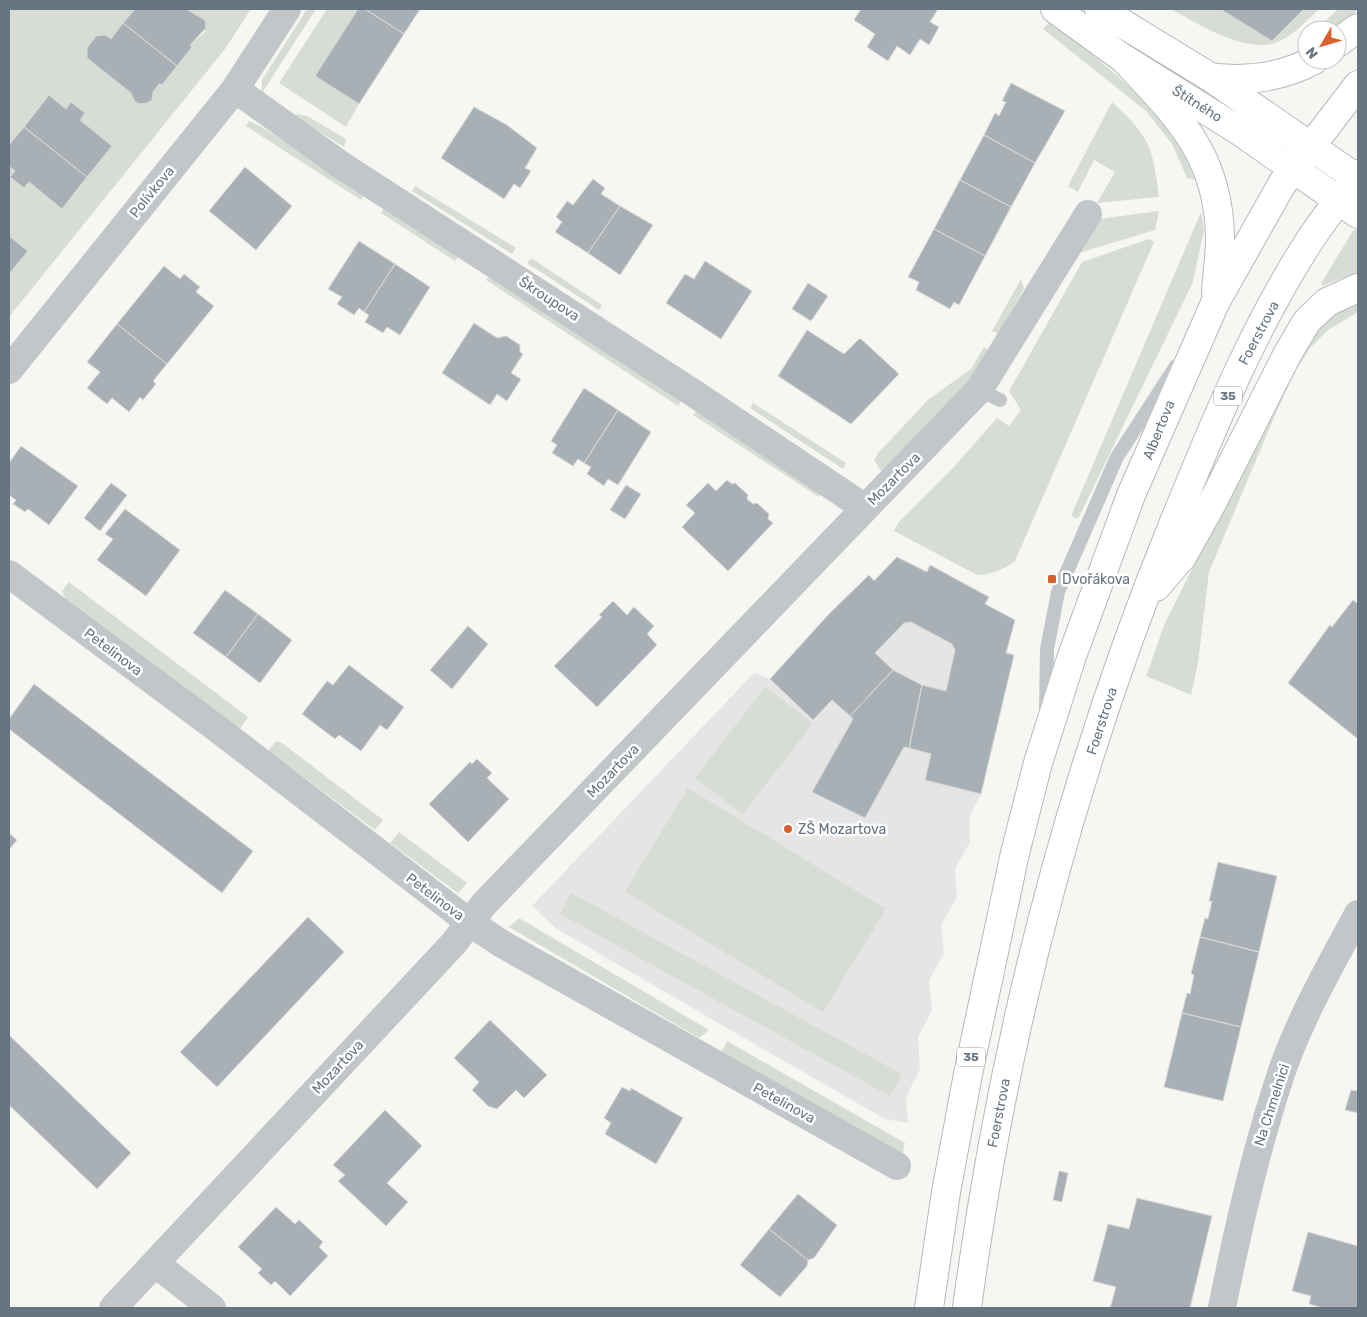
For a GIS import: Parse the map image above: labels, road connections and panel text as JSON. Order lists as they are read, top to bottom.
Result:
{
  "streets": {
    "main road": [
      "Štítného",
      "Foerstrova",
      "35",
      "Albertova"
    ],
    "street": [
      "Polívkova",
      "Škroupova",
      "Mozartova",
      "Petelinova",
      "Na Chmelnici"
    ]
  },
  "crossings": [
    ["Štítného", "Foerstrova"],
    ["Štítného", "Albertova"],
    ["Polívkova", "Škroupova"],
    ["Škroupova", "Mozartova"],
    ["Mozartova", "Petelinova"]
  ],
  "places": {
    "transit": ["Dvořákova"],
    "other": ["ZŠ Mozartova"]
  },
  "north": "bottom left"
}
